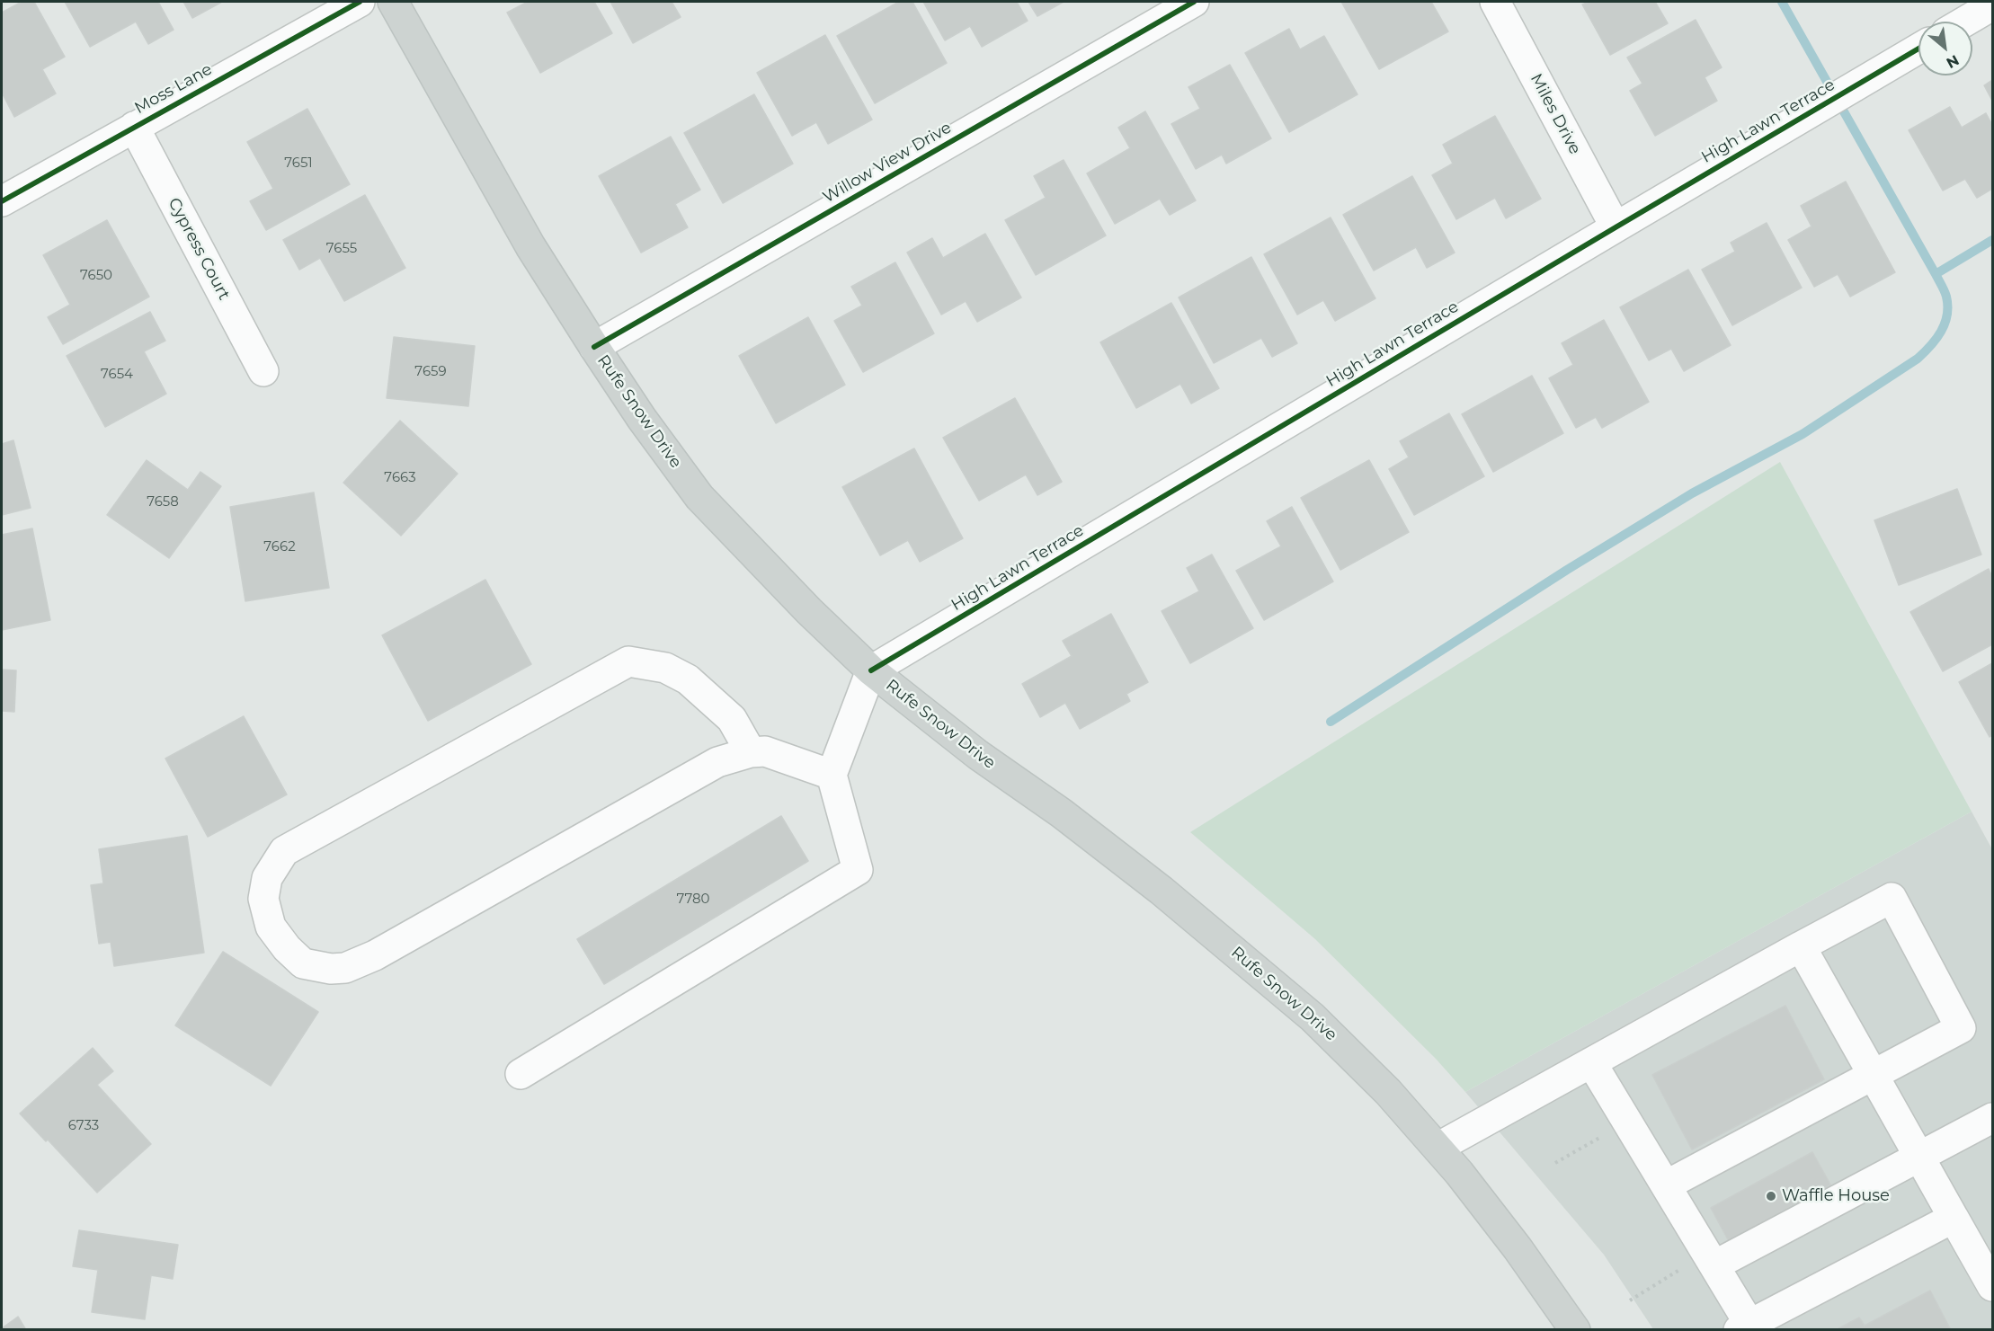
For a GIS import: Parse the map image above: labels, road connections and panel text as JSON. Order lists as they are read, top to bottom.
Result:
{
  "streets": {
    "main road": ["Rufe Snow Drive"],
    "street": [
      "Moss Lane",
      "Miles Drive",
      "High Lawn Terrace",
      "Willow View Drive",
      "Cypress Court"
    ]
  },
  "crossings": [
    ["Moss Lane", "Cypress Court"],
    ["Miles Drive", "High Lawn Terrace"],
    ["High Lawn Terrace", "Rufe Snow Drive"],
    ["Willow View Drive", "Rufe Snow Drive"]
  ],
  "places": ["Waffle House"],
  "house_numbers": [
    "7651",
    "7655",
    "7650",
    "7659",
    "7654",
    "7663",
    "7658",
    "7662",
    "7780",
    "6733"
  ],
  "north": "bottom right"
}
